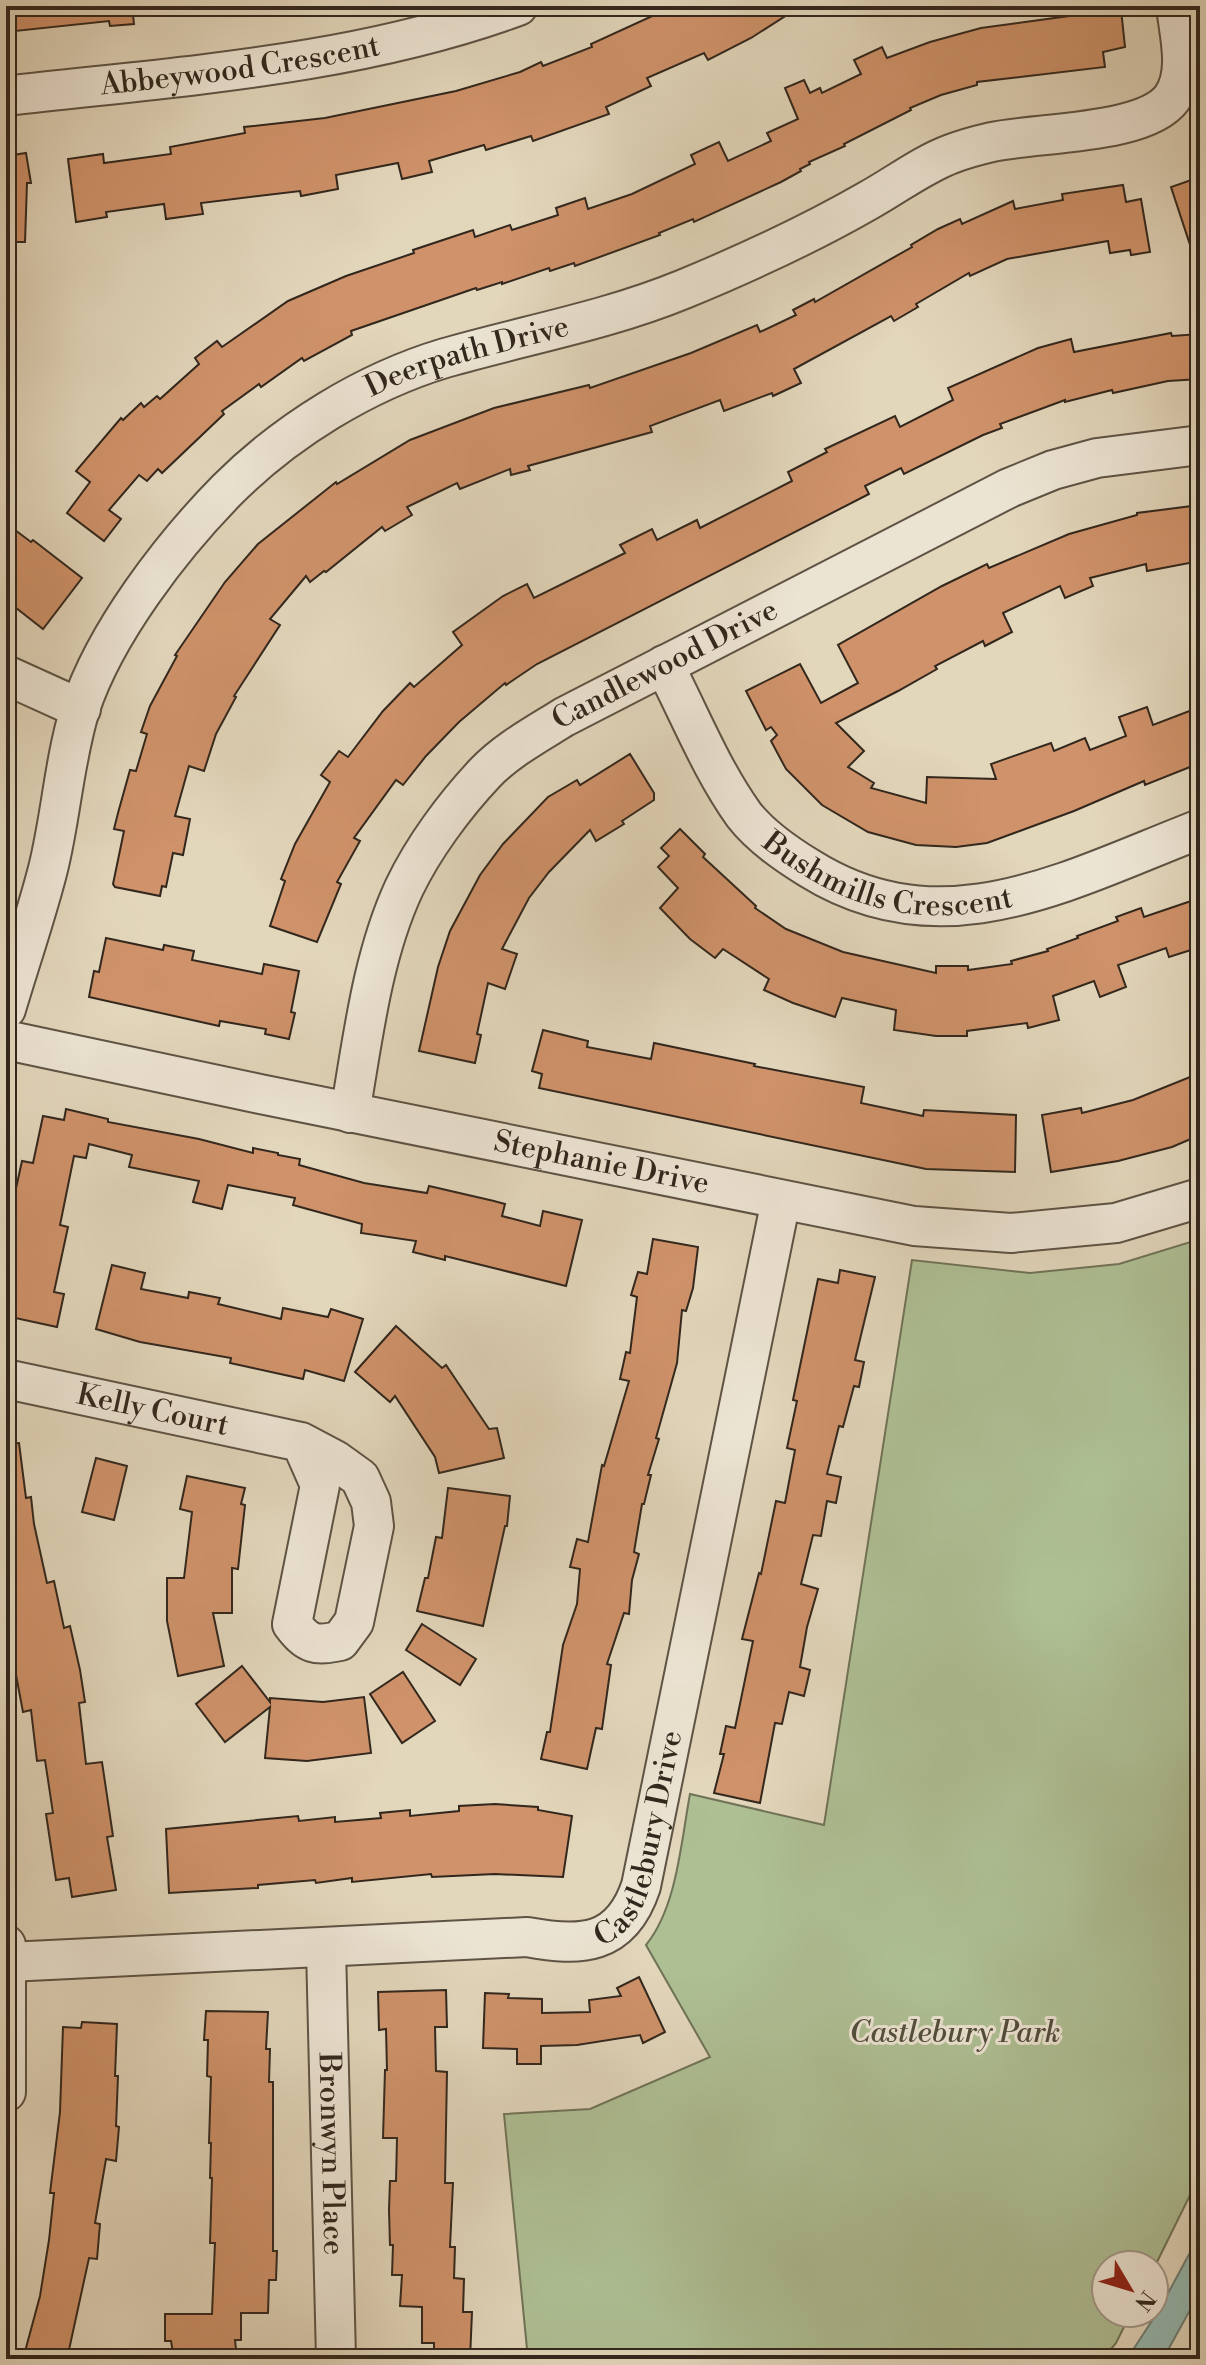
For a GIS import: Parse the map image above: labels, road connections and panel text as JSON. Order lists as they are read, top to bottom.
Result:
{
  "streets": {
    "street": [
      "Abbeywood Crescent",
      "Deerpath Drive",
      "Candlewood Drive",
      "Bushmills Crescent",
      "Stephanie Drive",
      "Kelly Court",
      "Castlebury Drive",
      "Bronwyn Place"
    ]
  },
  "crossings": [
    ["Candlewood Drive", "Bushmills Crescent"],
    ["Candlewood Drive", "Stephanie Drive"],
    ["Stephanie Drive", "Castlebury Drive"],
    ["Castlebury Drive", "Bronwyn Place"]
  ],
  "parks": ["Castlebury Park"],
  "north": "bottom right"
}
